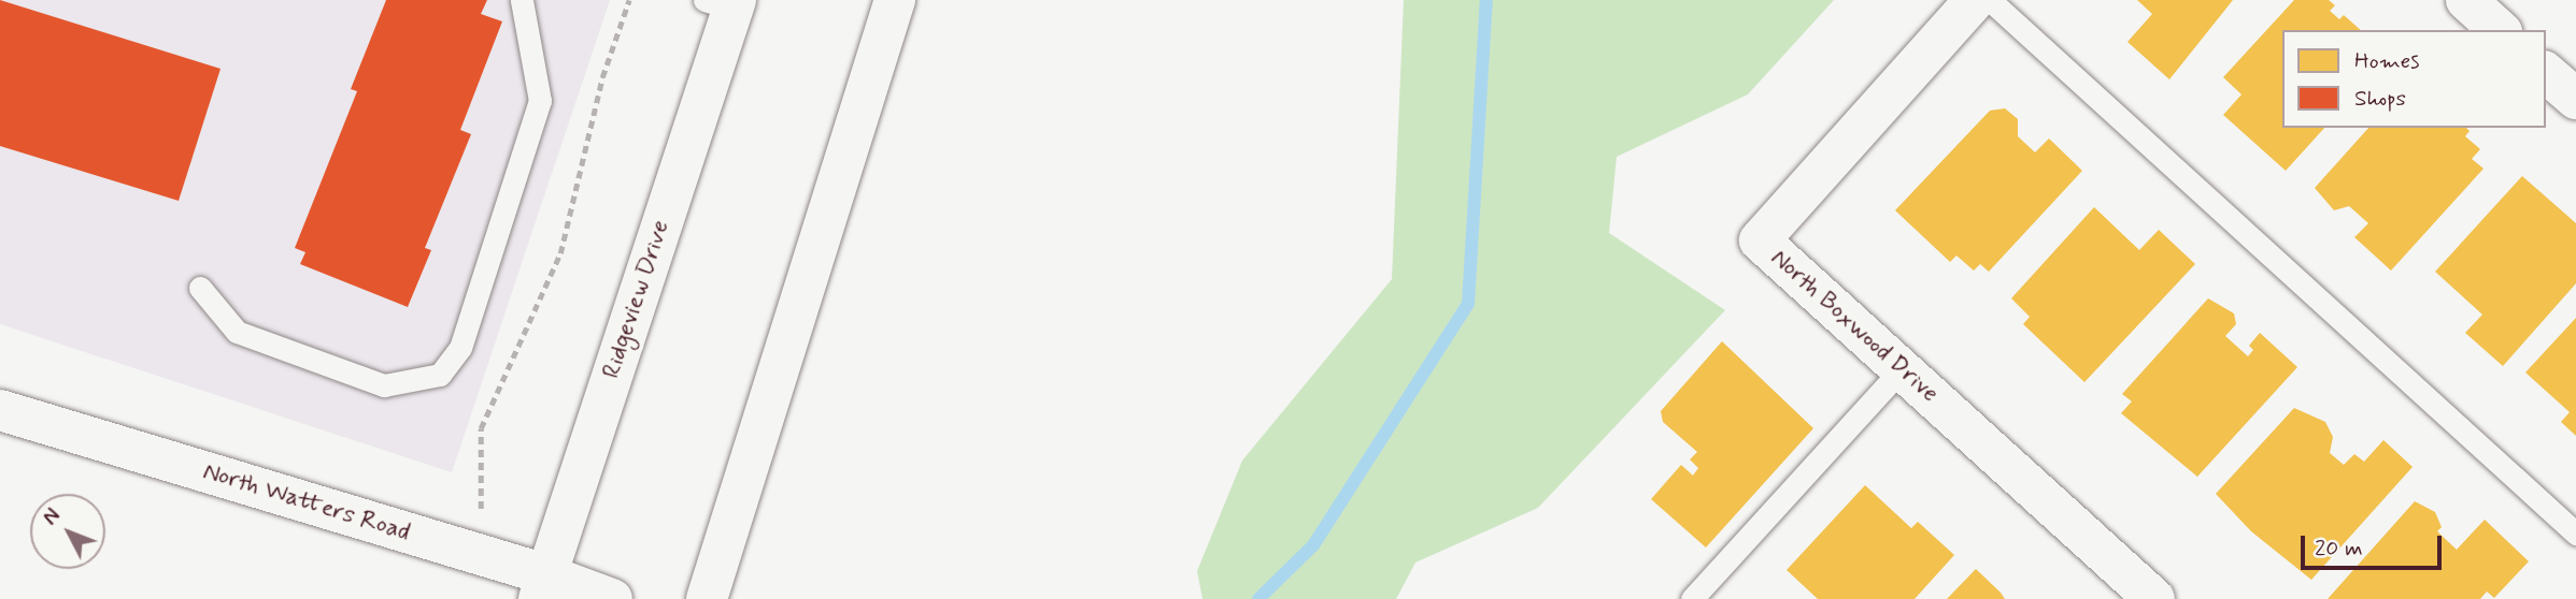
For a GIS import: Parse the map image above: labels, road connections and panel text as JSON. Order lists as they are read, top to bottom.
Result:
{
  "streets": {
    "main road": ["Ridgeview Drive", "North Boxwood Drive", "North Watters Road"]
  },
  "crossings": [
    ["Ridgeview Drive", "North Watters Road"]
  ],
  "legend": ["Homes", "Shops"],
  "scale_bar": "20 m",
  "north": "top left"
}
